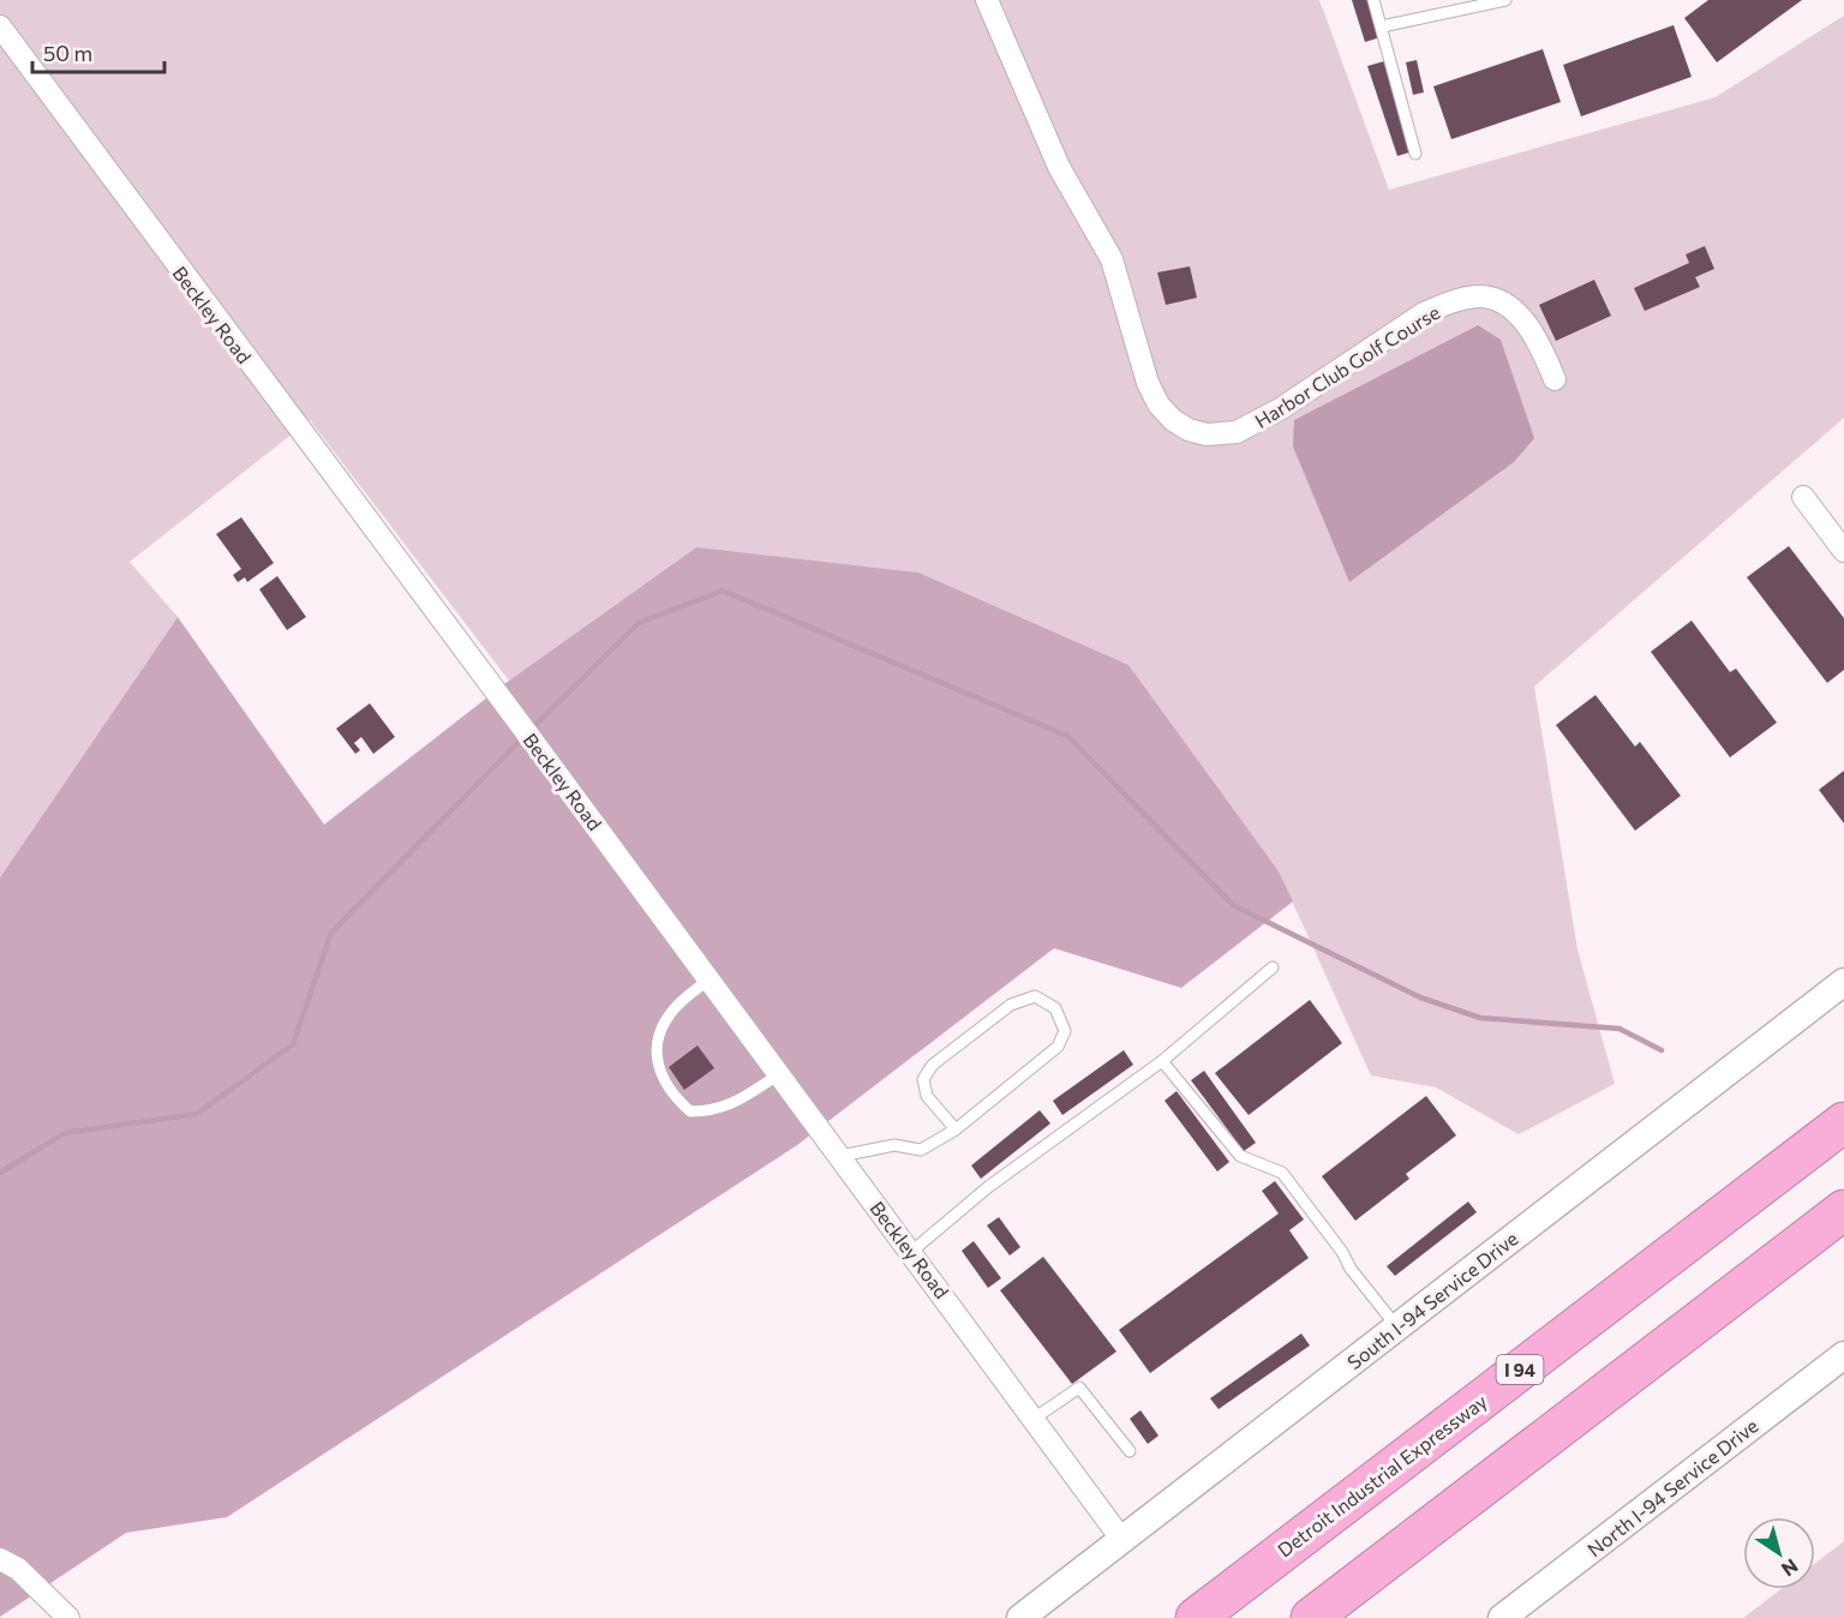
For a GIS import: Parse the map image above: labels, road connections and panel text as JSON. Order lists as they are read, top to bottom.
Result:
{
  "streets": {
    "highway": ["I 94", "Detroit Industrial Expressway"],
    "street": [
      "Beckley Road",
      "Harbor Club Golf Course",
      "South I-94 Service Drive",
      "North I-94 Service Drive"
    ]
  },
  "crossings": [
    ["Beckley Road", "South I-94 Service Drive"]
  ],
  "scale_bar": "50 m",
  "north": "bottom right"
}
